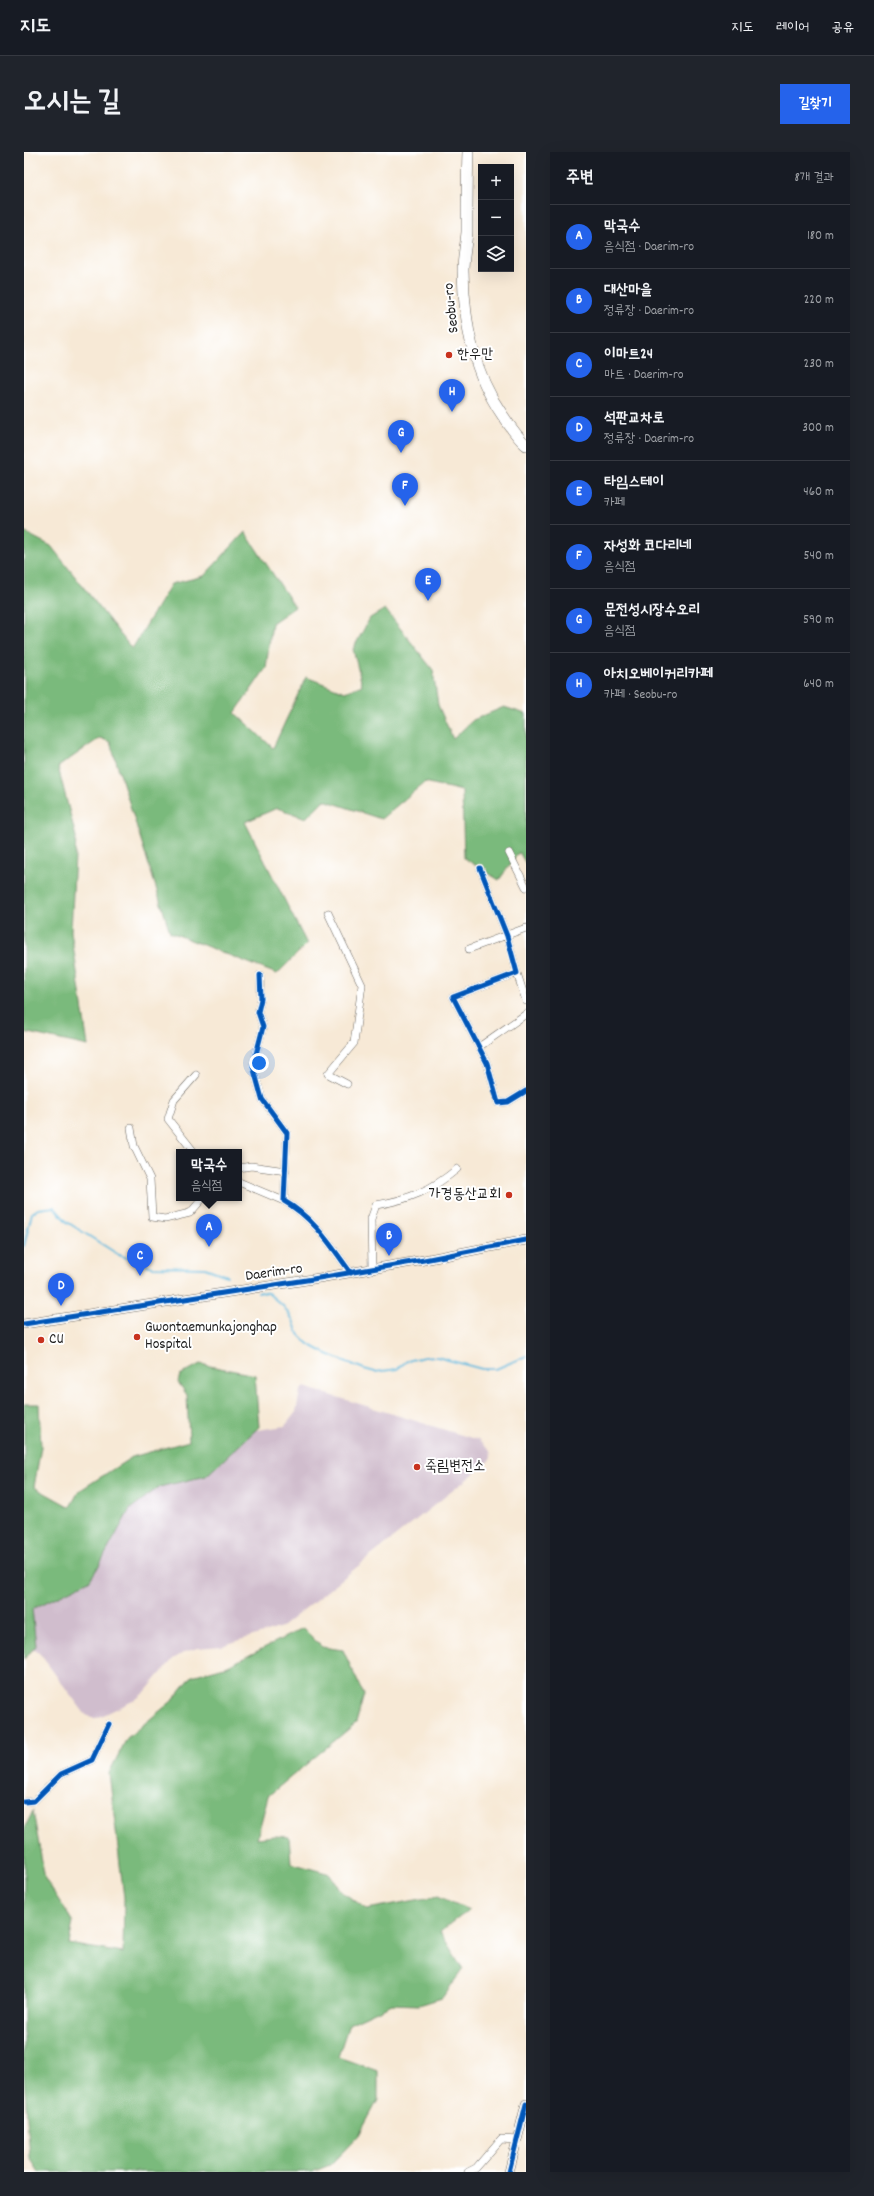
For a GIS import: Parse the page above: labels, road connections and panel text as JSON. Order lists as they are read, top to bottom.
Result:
{
  "streets": {
    "main road": ["Seobu-ro"],
    "street": ["Daerim-ro"]
  },
  "places": [
    "한우만",
    "가경동산교회",
    "Gwontaemunkajonghap Hospital",
    "CU",
    "죽림변전소"
  ],
  "page": {
    "header": "지도",
    "nav": ["지도", "레이어", "공유"],
    "title": "오시는 길",
    "buttons": "길찾기",
    "heading": ["주변", "8개 결과"],
    "map_buttons": ["+", "−"],
    "list": [
      {
        "mark": "A",
        "name": "막국수",
        "note": "음식점 · Daerim-ro",
        "value": "180 m"
      },
      {
        "mark": "B",
        "name": "대산마을",
        "note": "정류장 · Daerim-ro",
        "value": "220 m"
      },
      {
        "mark": "C",
        "name": "이마트24",
        "note": "마트 · Daerim-ro",
        "value": "230 m"
      },
      {
        "mark": "D",
        "name": "석판교차로",
        "note": "정류장 · Daerim-ro",
        "value": "300 m"
      },
      {
        "mark": "E",
        "name": "타임스테이",
        "note": "카페",
        "value": "460 m"
      },
      {
        "mark": "F",
        "name": "자성화 코다리네",
        "note": "음식점",
        "value": "540 m"
      },
      {
        "mark": "G",
        "name": "문전성시장수오리",
        "note": "음식점",
        "value": "590 m"
      },
      {
        "mark": "H",
        "name": "아치오베이커리카페",
        "note": "카페 · Seobu-ro",
        "value": "640 m"
      }
    ],
    "pins": [
      "H",
      "G",
      "F",
      "E",
      "A",
      "B",
      "C",
      "D"
    ],
    "popup": ["막국수", "음식점"]
  }
}
